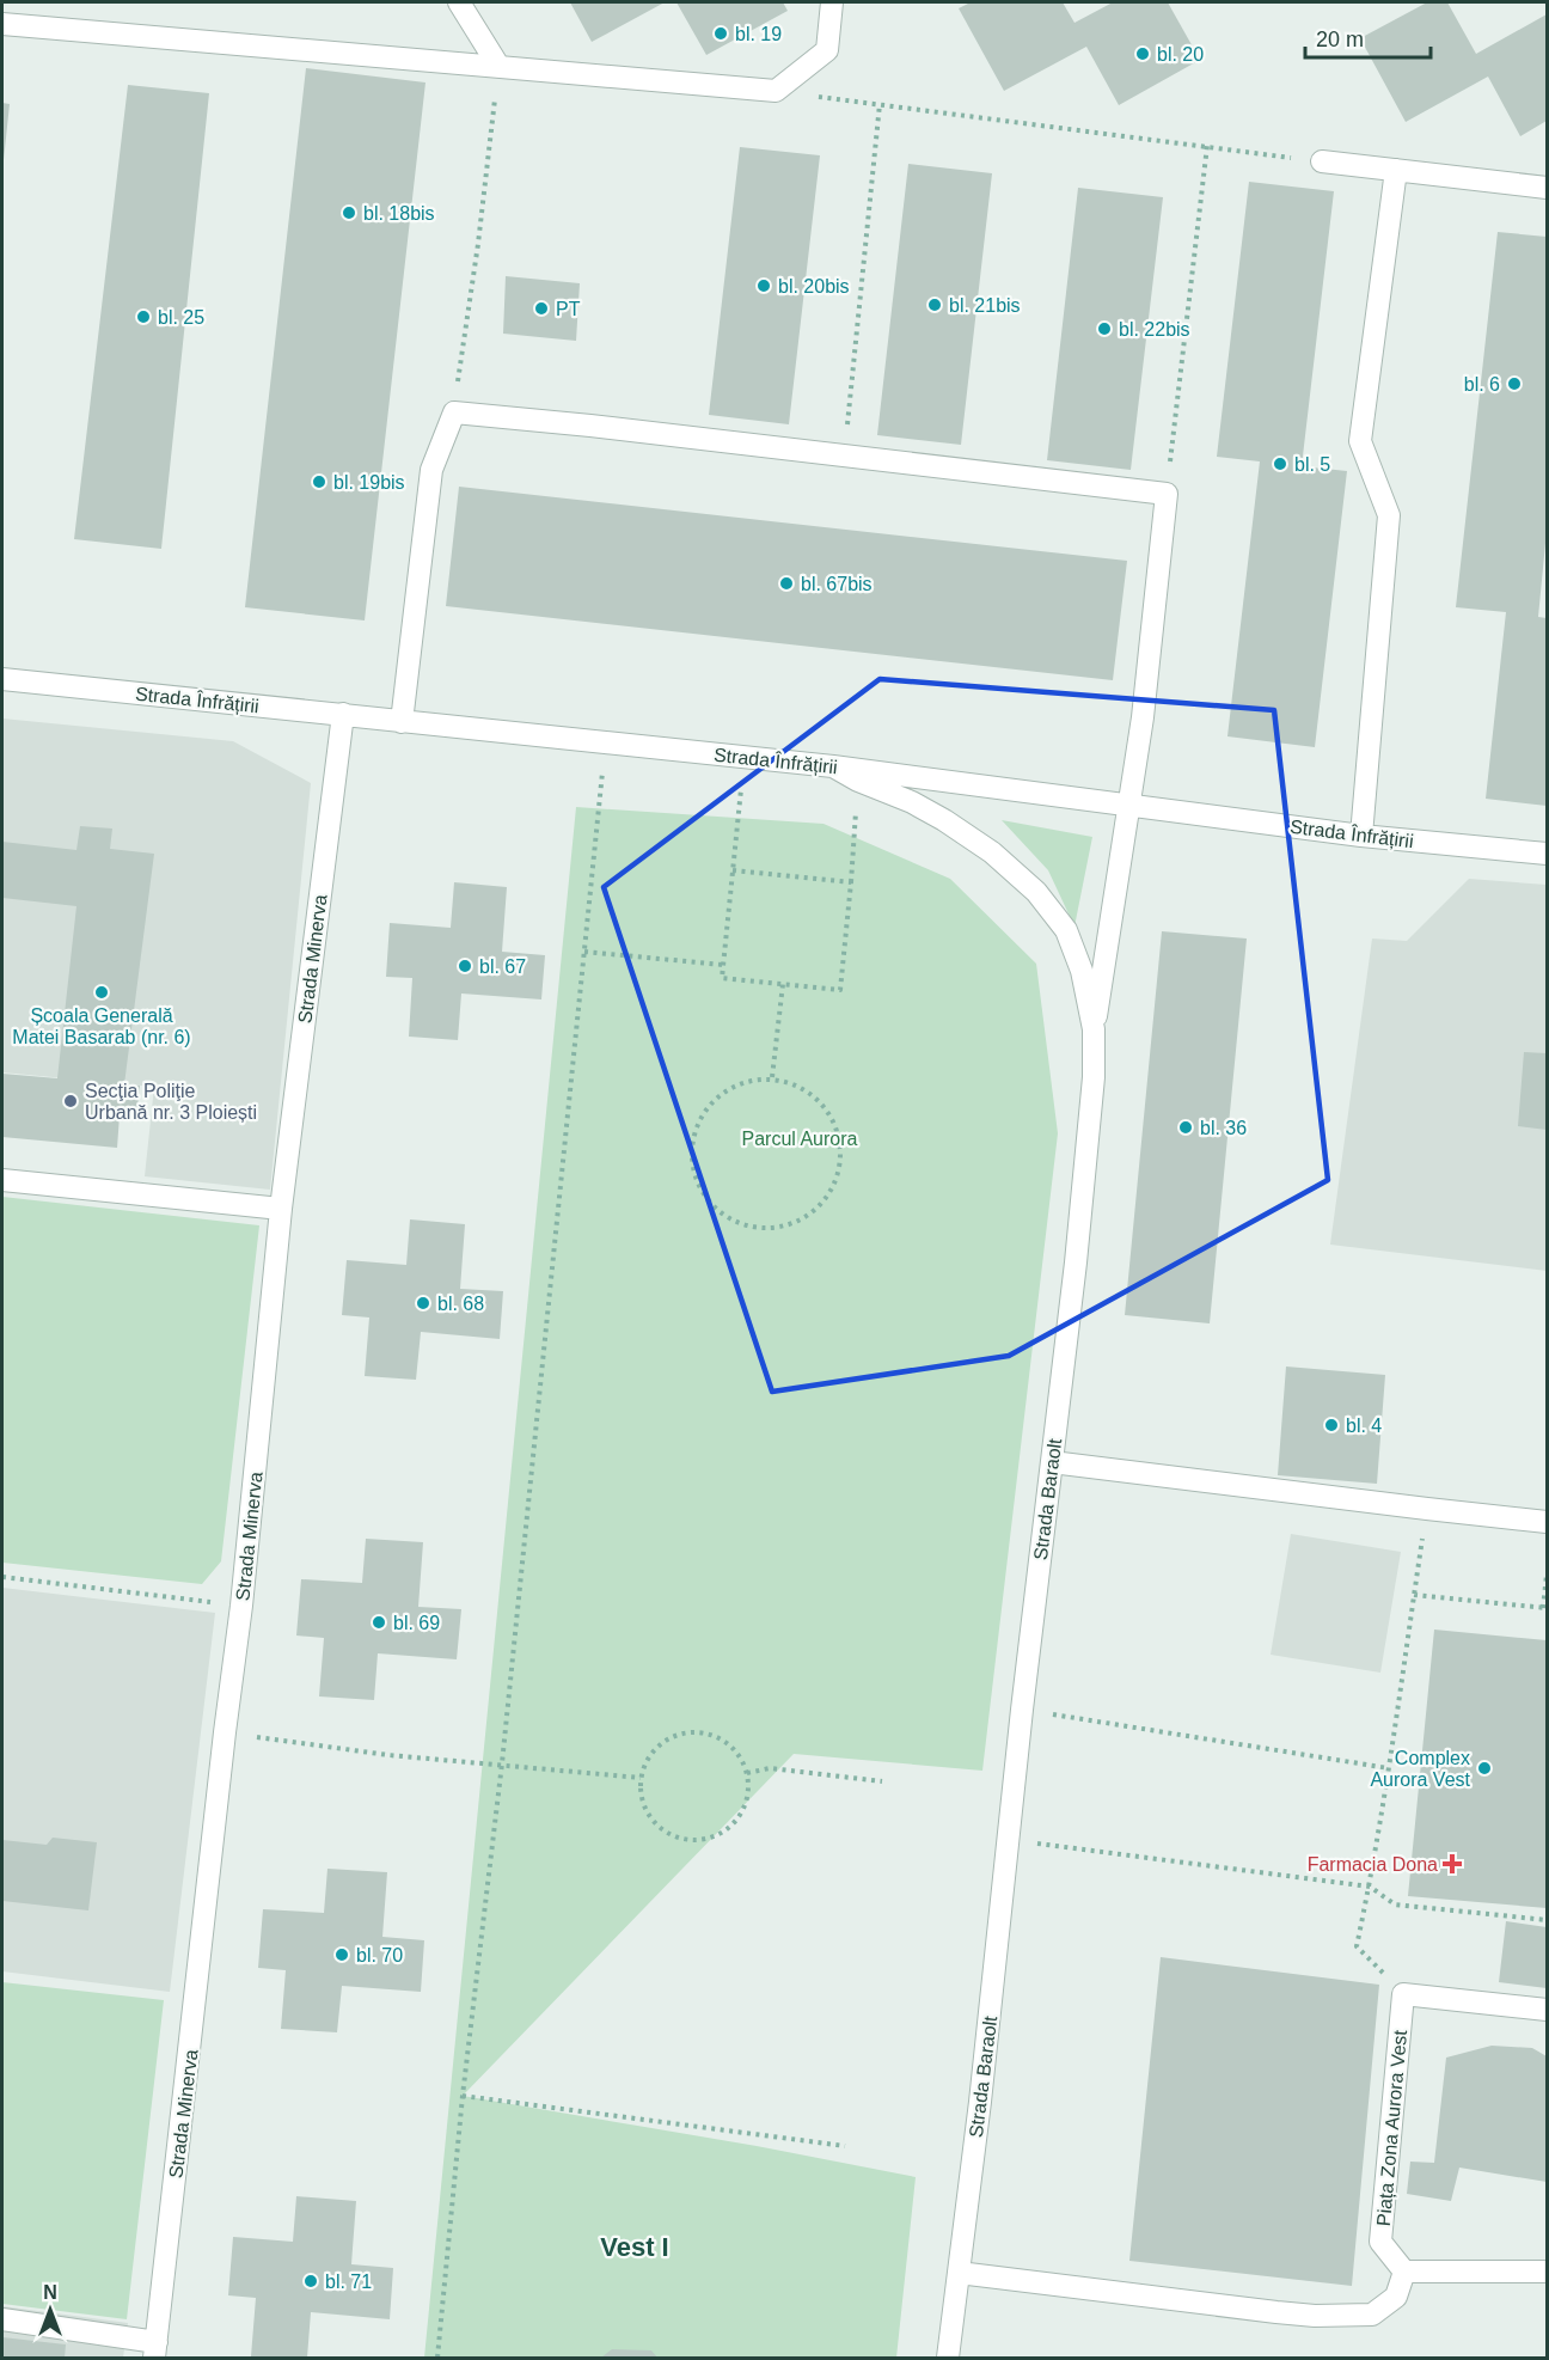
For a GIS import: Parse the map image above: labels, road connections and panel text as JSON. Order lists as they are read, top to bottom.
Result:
{
  "streets": {
    "street": [
      "Strada Înfrățirii",
      "Strada Minerva",
      "Strada Baraolt",
      "Piața Zona Aurora Vest"
    ]
  },
  "crossings": [
    ["Strada Înfrățirii", "Strada Minerva"],
    ["Strada Înfrățirii", "Strada Baraolt"]
  ],
  "districts": ["Vest I"],
  "parks": ["Parcul Aurora"],
  "places": {
    "other": [
      "bl. 19",
      "bl. 20",
      "bl. 18bis",
      "bl. 20bis",
      "bl. 21bis",
      "PT",
      "bl. 25",
      "bl. 22bis",
      "bl. 6",
      "bl. 5",
      "bl. 19bis",
      "bl. 67bis",
      "bl. 67",
      "Școala Generală Matei Basarab (nr. 6)",
      "Secţia Poliţie Urbană nr. 3 Ploiești",
      "bl. 36",
      "bl. 68",
      "bl. 4",
      "bl. 69",
      "Complex Aurora Vest",
      "bl. 70",
      "bl. 71"
    ],
    "health": ["Farmacia Dona"]
  },
  "scale_bar": "20 m",
  "north": "top"
}
